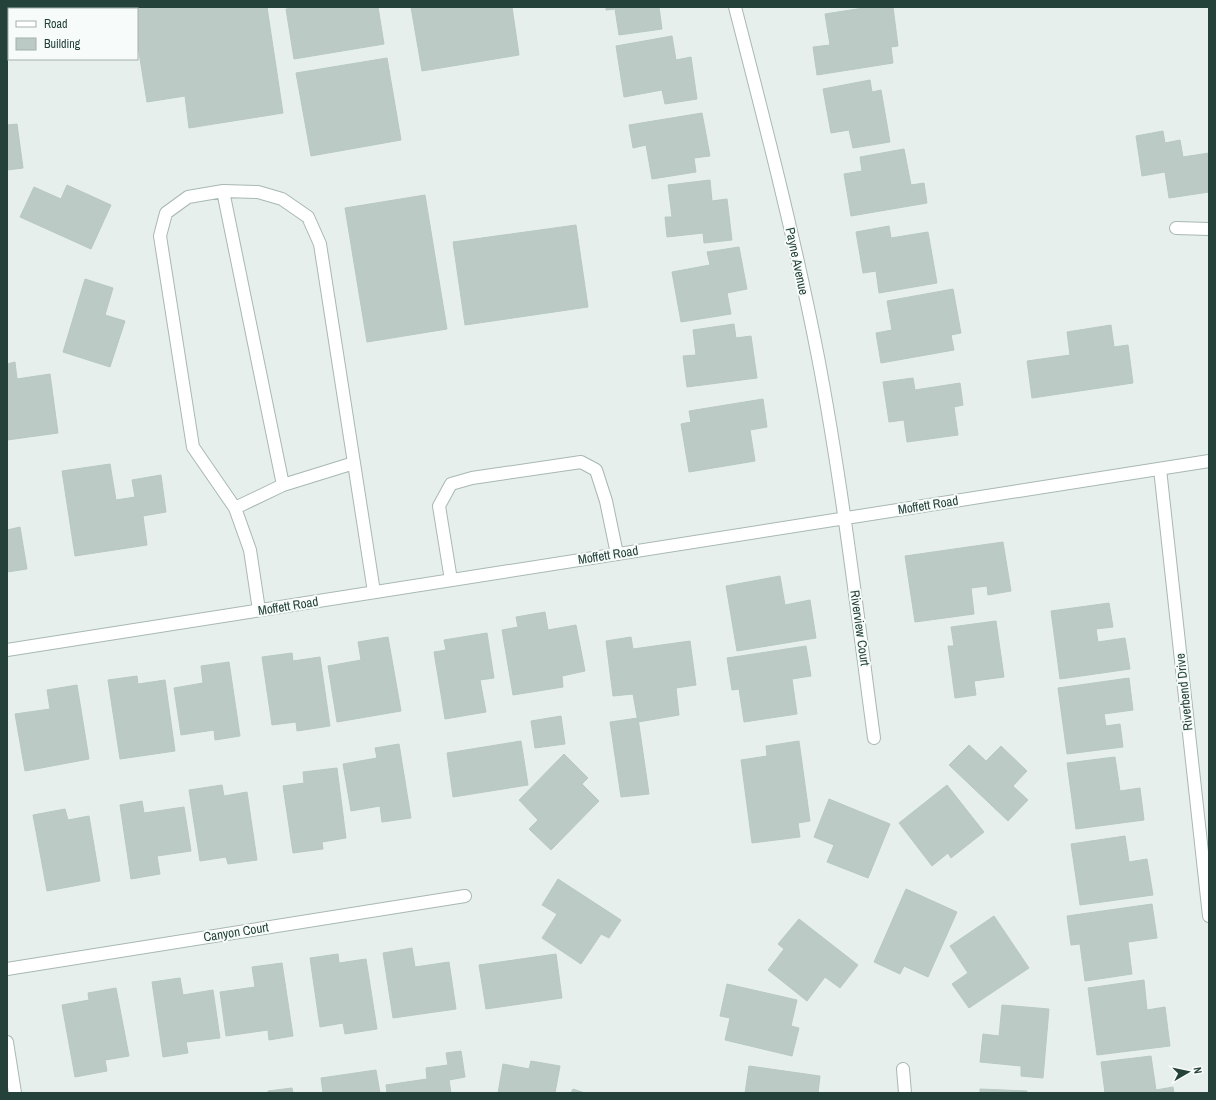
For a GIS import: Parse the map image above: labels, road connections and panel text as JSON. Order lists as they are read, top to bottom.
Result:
{
  "streets": {
    "street": [
      "Payne Avenue",
      "Moffett Road",
      "Riverview Court",
      "Riverbend Drive",
      "Canyon Court"
    ]
  },
  "crossings": [
    ["Payne Avenue", "Moffett Road"],
    ["Payne Avenue", "Riverview Court"],
    ["Moffett Road", "Riverview Court"],
    ["Moffett Road", "Riverbend Drive"]
  ],
  "legend": ["Road", "Building"],
  "north": "right"
}
